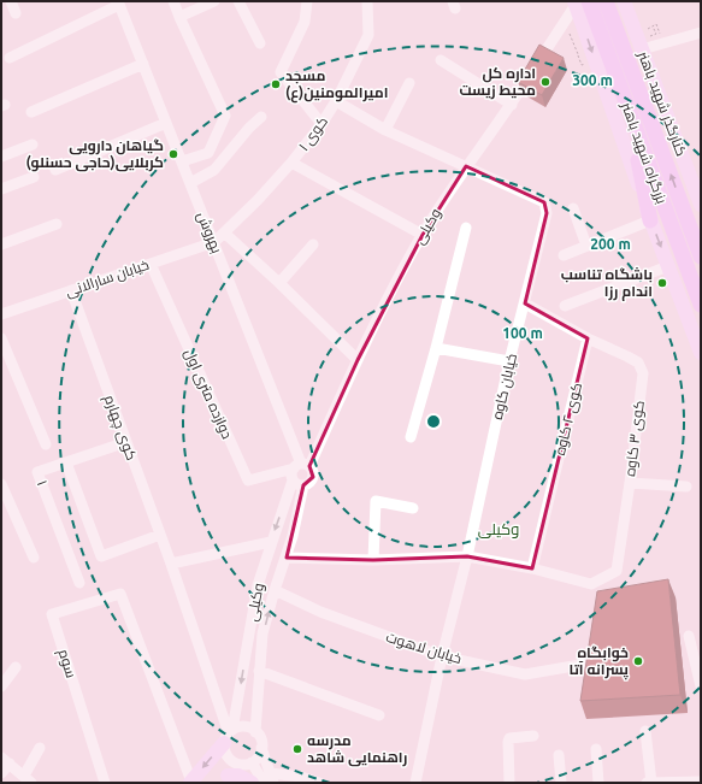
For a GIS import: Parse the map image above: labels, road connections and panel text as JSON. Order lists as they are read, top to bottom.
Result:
{
  "streets": {
    "highway": ["بزرگراه شهید باهنر"],
    "main road": ["کنارگذر شهید باهنر"],
    "street": [
      "کوی ۱",
      "وکیلی",
      "بهروش",
      "خیابان سارالانی",
      "خیابان کاوه",
      "دوازده متری اول",
      "کوی ۲ کاوه",
      "کوی چهارم",
      "کوی ۳ کاوه",
      "۱",
      "خیابان لاهوت",
      "سوم"
    ]
  },
  "crossings": [
    ["کوی ۱", "بهروش"],
    ["کوی ۱", "خیابان سارالانی"],
    ["بزرگراه شهید باهنر", "وکیلی"],
    ["وکیلی", "بهروش"],
    ["وکیلی", "خیابان کاوه"],
    ["وکیلی", "دوازده متری اول"],
    ["وکیلی", "کوی چهارم"],
    ["وکیلی", "خیابان لاهوت"],
    ["بهروش", "خیابان سارالانی"],
    ["بهروش", "دوازده متری اول"],
    ["خیابان سارالانی", "دوازده متری اول"],
    ["خیابان سارالانی", "کوی چهارم"],
    ["خیابان کاوه", "خیابان لاهوت"],
    ["کوی ۲ کاوه", "کوی ۳ کاوه"],
    ["کوی چهارم", "۱"]
  ],
  "districts": ["وکیلی"],
  "places": [
    "اداره کل محیط زیست",
    "مسجد امیرالمومنین(ع)",
    "گیاهان دارویی کربلایی(حاجی حسنلو)",
    "باشگاه تناسب اندام رزا",
    "خوابگاه پسرانه آتا",
    "مدرسه راهنمایی شاهد"
  ],
  "rings": ["300 m", "200 m", "100 m"]
}
